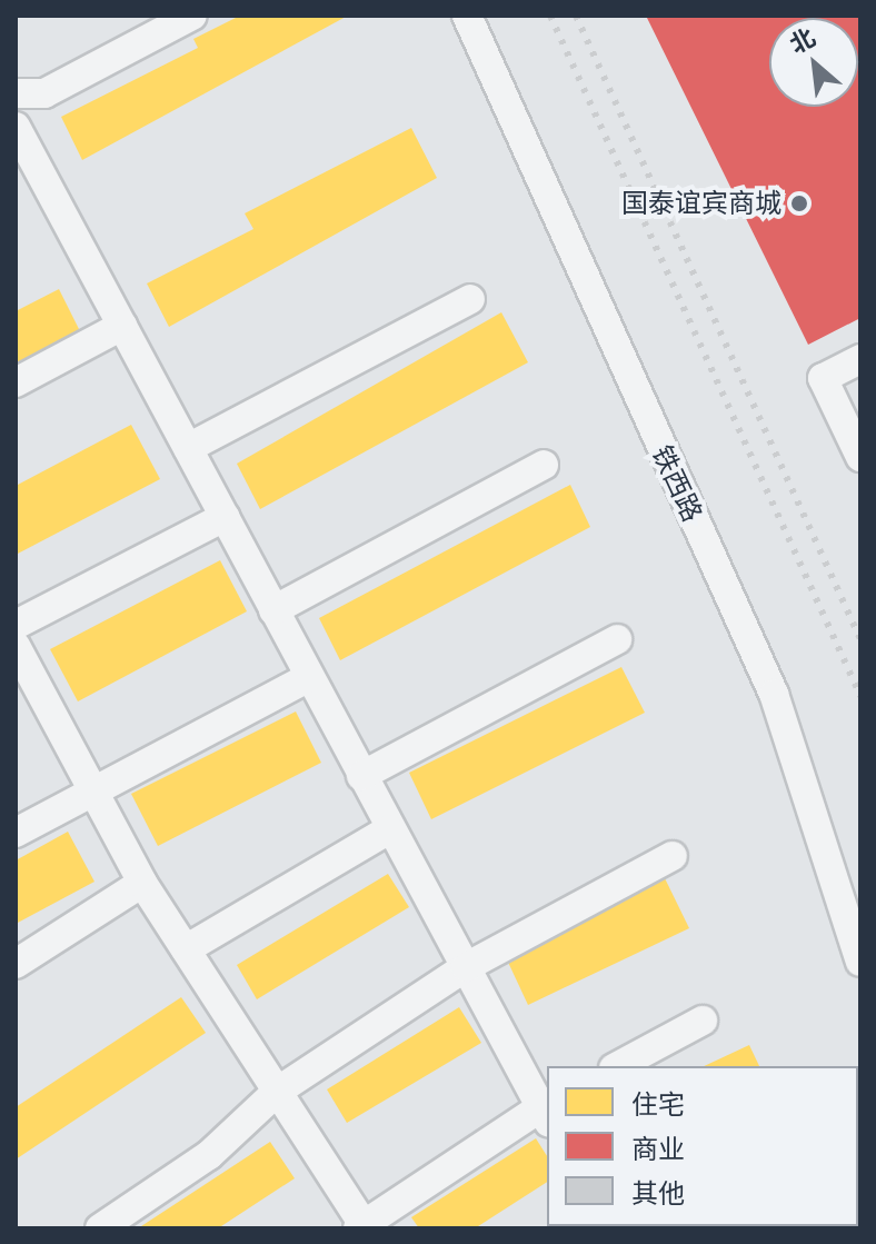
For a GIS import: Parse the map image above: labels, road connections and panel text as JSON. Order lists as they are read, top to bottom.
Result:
{
  "streets": {
    "street": ["铁西路"]
  },
  "places": ["国泰谊宾商城"],
  "legend": ["住宅", "商业", "其他"],
  "north": "top left"
}
